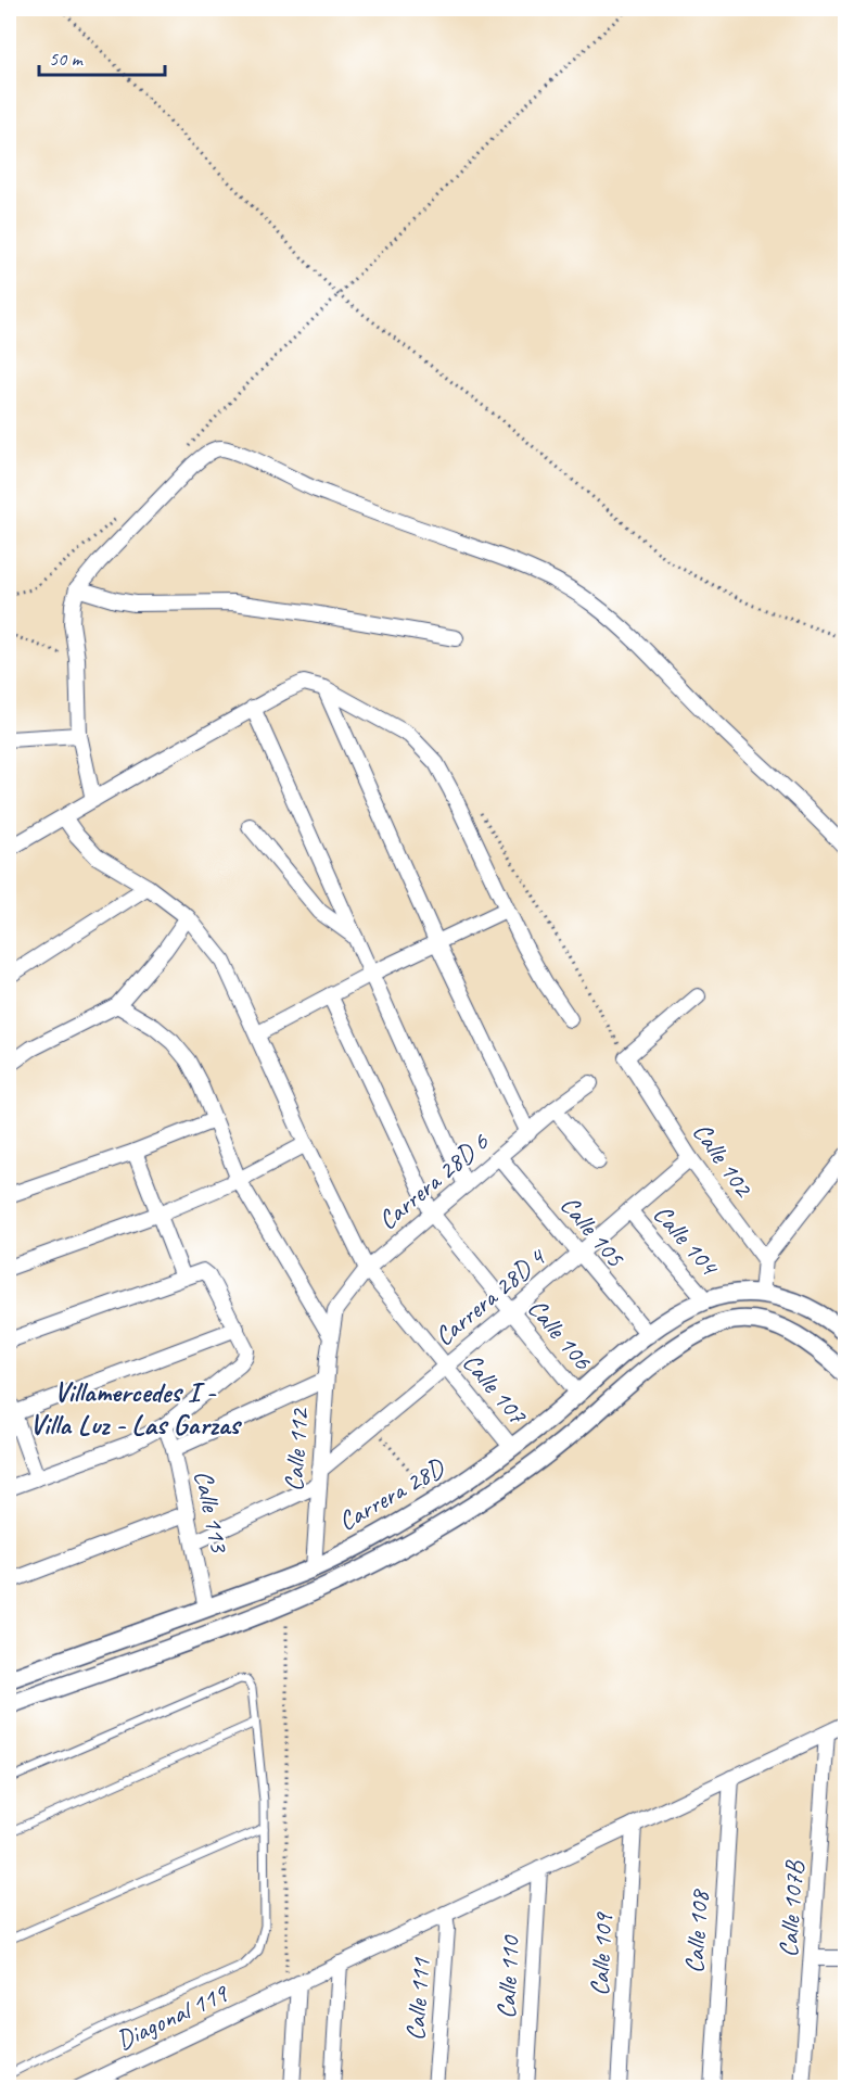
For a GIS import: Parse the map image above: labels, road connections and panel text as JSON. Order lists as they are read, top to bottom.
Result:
{
  "streets": {
    "street": [
      "Calle 102",
      "Carrera 28D 6",
      "Calle 105",
      "Calle 104",
      "Carrera 28D 4",
      "Calle 106",
      "Calle 107",
      "Calle 112",
      "Carrera 28D",
      "Calle 113",
      "Calle 107B",
      "Calle 108",
      "Calle 109",
      "Calle 110",
      "Calle 111",
      "Diagonal 119"
    ]
  },
  "crossings": [
    ["Calle 102", "Carrera 28D 4"],
    ["Carrera 28D 6", "Calle 105"],
    ["Carrera 28D 6", "Calle 106"],
    ["Carrera 28D 6", "Calle 107"],
    ["Carrera 28D 6", "Calle 112"],
    ["Calle 105", "Carrera 28D 4"],
    ["Calle 105", "Carrera 28D"],
    ["Calle 104", "Carrera 28D 4"],
    ["Calle 104", "Carrera 28D"],
    ["Carrera 28D 4", "Calle 106"],
    ["Carrera 28D 4", "Calle 107"],
    ["Carrera 28D 4", "Calle 112"],
    ["Carrera 28D 4", "Calle 113"],
    ["Calle 106", "Carrera 28D"],
    ["Calle 107", "Carrera 28D"],
    ["Calle 112", "Carrera 28D"],
    ["Carrera 28D", "Calle 113"],
    ["Calle 107B", "Diagonal 119"],
    ["Calle 108", "Diagonal 119"],
    ["Calle 109", "Diagonal 119"],
    ["Calle 110", "Diagonal 119"],
    ["Calle 111", "Diagonal 119"]
  ],
  "districts": ["Villamercedes I - Villa Luz - Las Garzas"],
  "scale_bar": "50 m"
}
